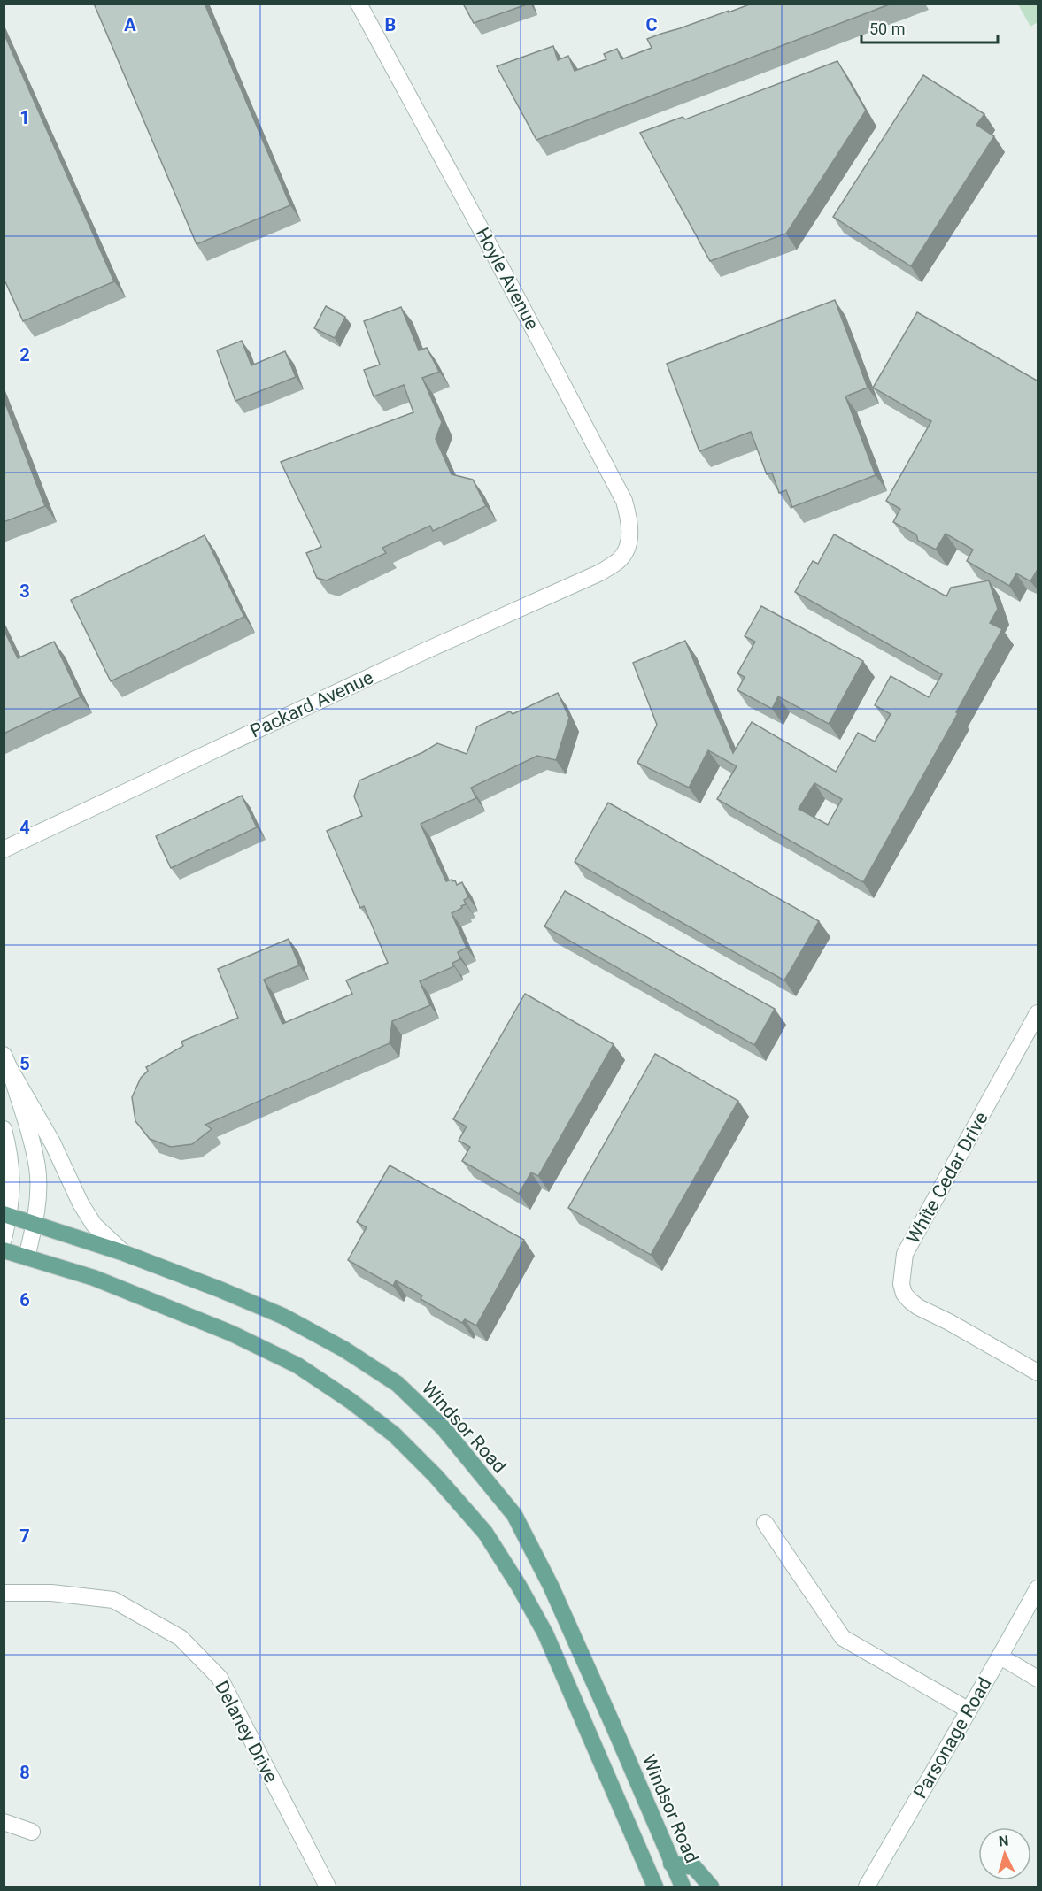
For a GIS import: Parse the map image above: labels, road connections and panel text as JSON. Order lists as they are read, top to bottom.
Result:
{
  "streets": {
    "main road": ["Windsor Road"],
    "street": [
      "Hoyle Avenue",
      "Packard Avenue",
      "White Cedar Drive",
      "Delaney Drive",
      "Parsonage Road"
    ]
  },
  "crossings": [
    ["Hoyle Avenue", "Packard Avenue"]
  ],
  "scale_bar": "50 m",
  "north": "top",
  "grid": {
    "columns": ["A", "B", "C"],
    "rows": [
      "1",
      "2",
      "3",
      "4",
      "5",
      "6",
      "7",
      "8"
    ]
  }
}
